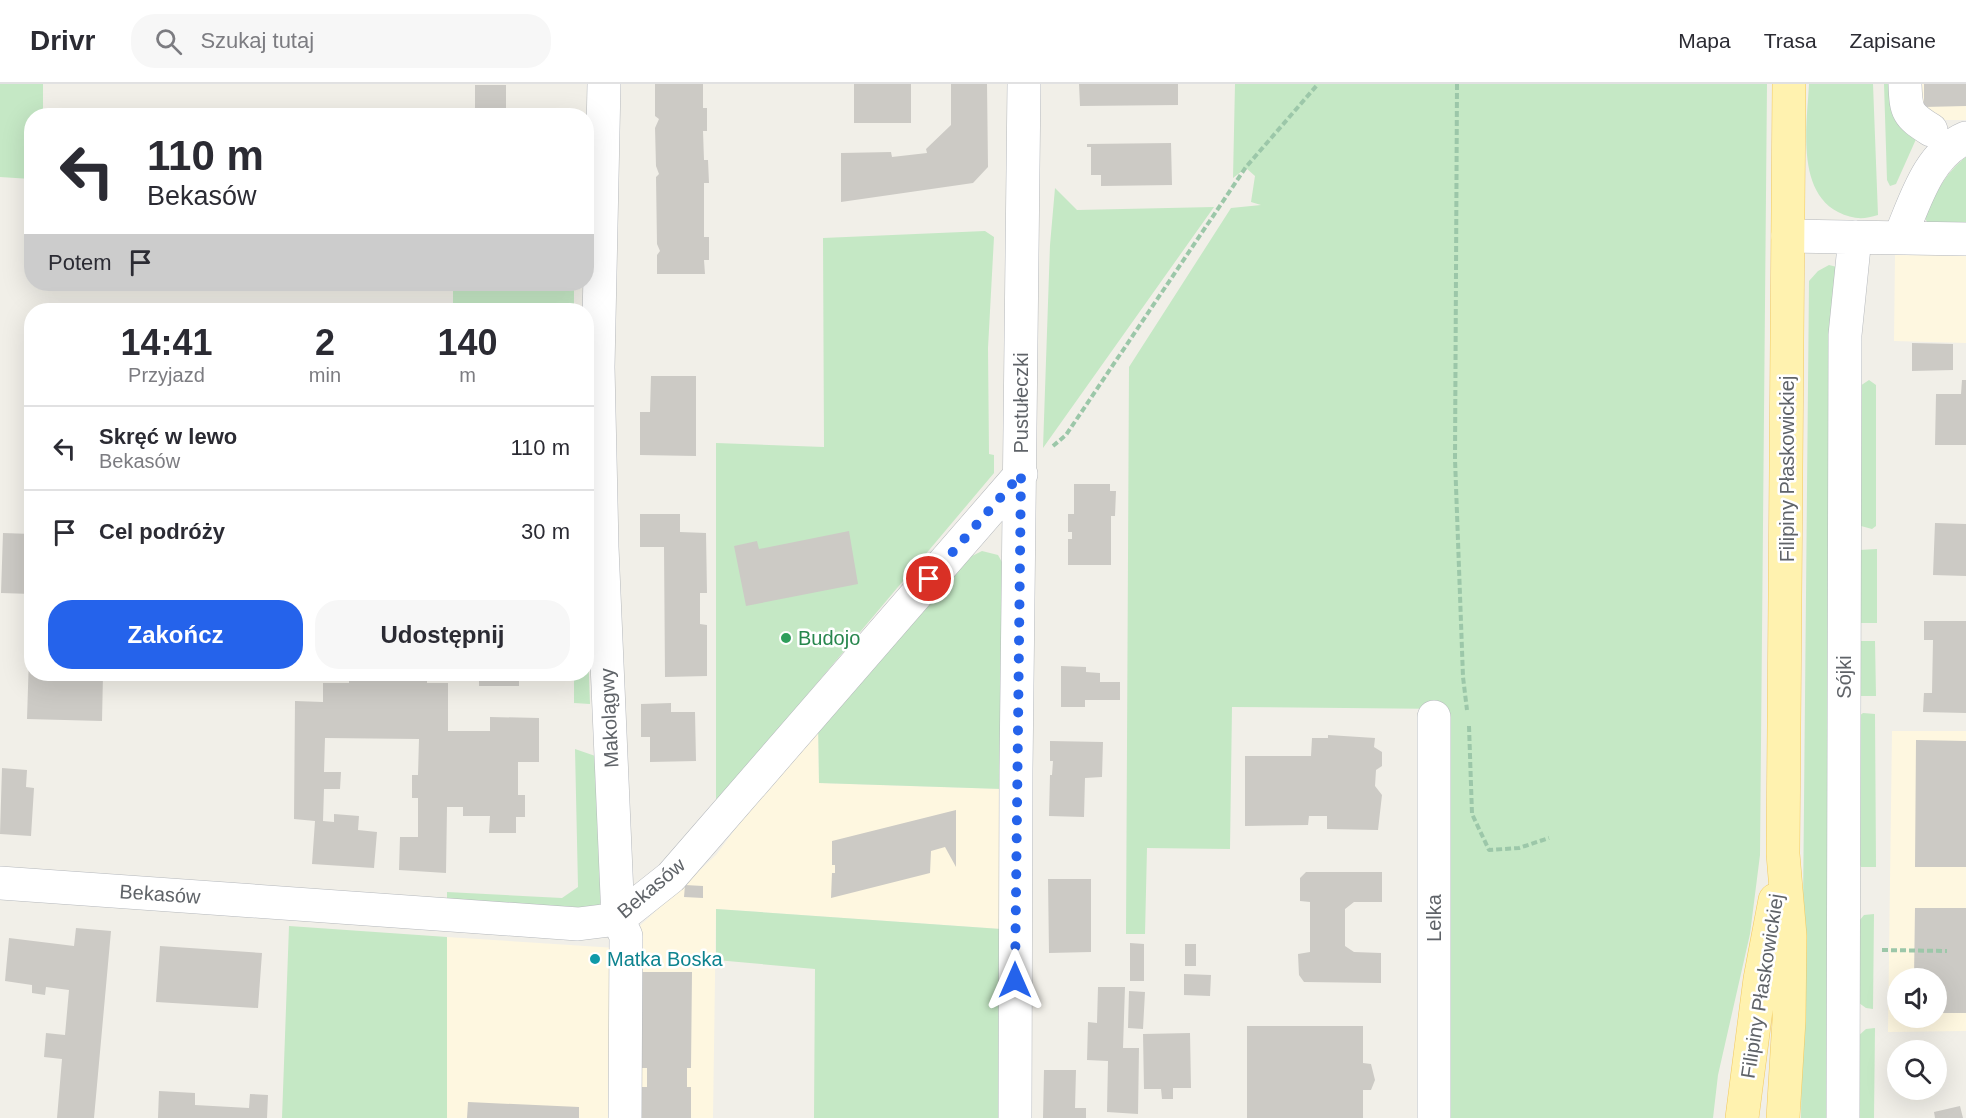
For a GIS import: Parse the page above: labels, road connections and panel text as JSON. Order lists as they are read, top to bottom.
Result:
{
  "streets": {
    "main road": ["Filipiny Płaskowickiej"],
    "street": [
      "Pustułeczki",
      "Sójki",
      "Makolągwy",
      "Bekasów",
      "Lelka"
    ]
  },
  "crossings": [
    ["Pustułeczki", "Bekasów"],
    ["Makolągwy", "Bekasów"]
  ],
  "places": ["Budojo", "Matka Boska"],
  "page": {
    "header": "Drivr",
    "search": "Szukaj tutaj",
    "nav": ["Mapa", "Trasa", "Zapisane"],
    "turn": ["110 m", "Bekasów"],
    "then": "Potem",
    "eta": [
      "14:41",
      "Przyjazd",
      "2",
      "min",
      "140",
      "m"
    ],
    "list": [
      {
        "name": "Skręć w lewo",
        "note": "Bekasów",
        "value": "110 m"
      },
      {
        "name": "Cel podróży",
        "value": "30 m"
      }
    ],
    "buttons": ["Zakończ", "Udostępnij"]
  }
}
